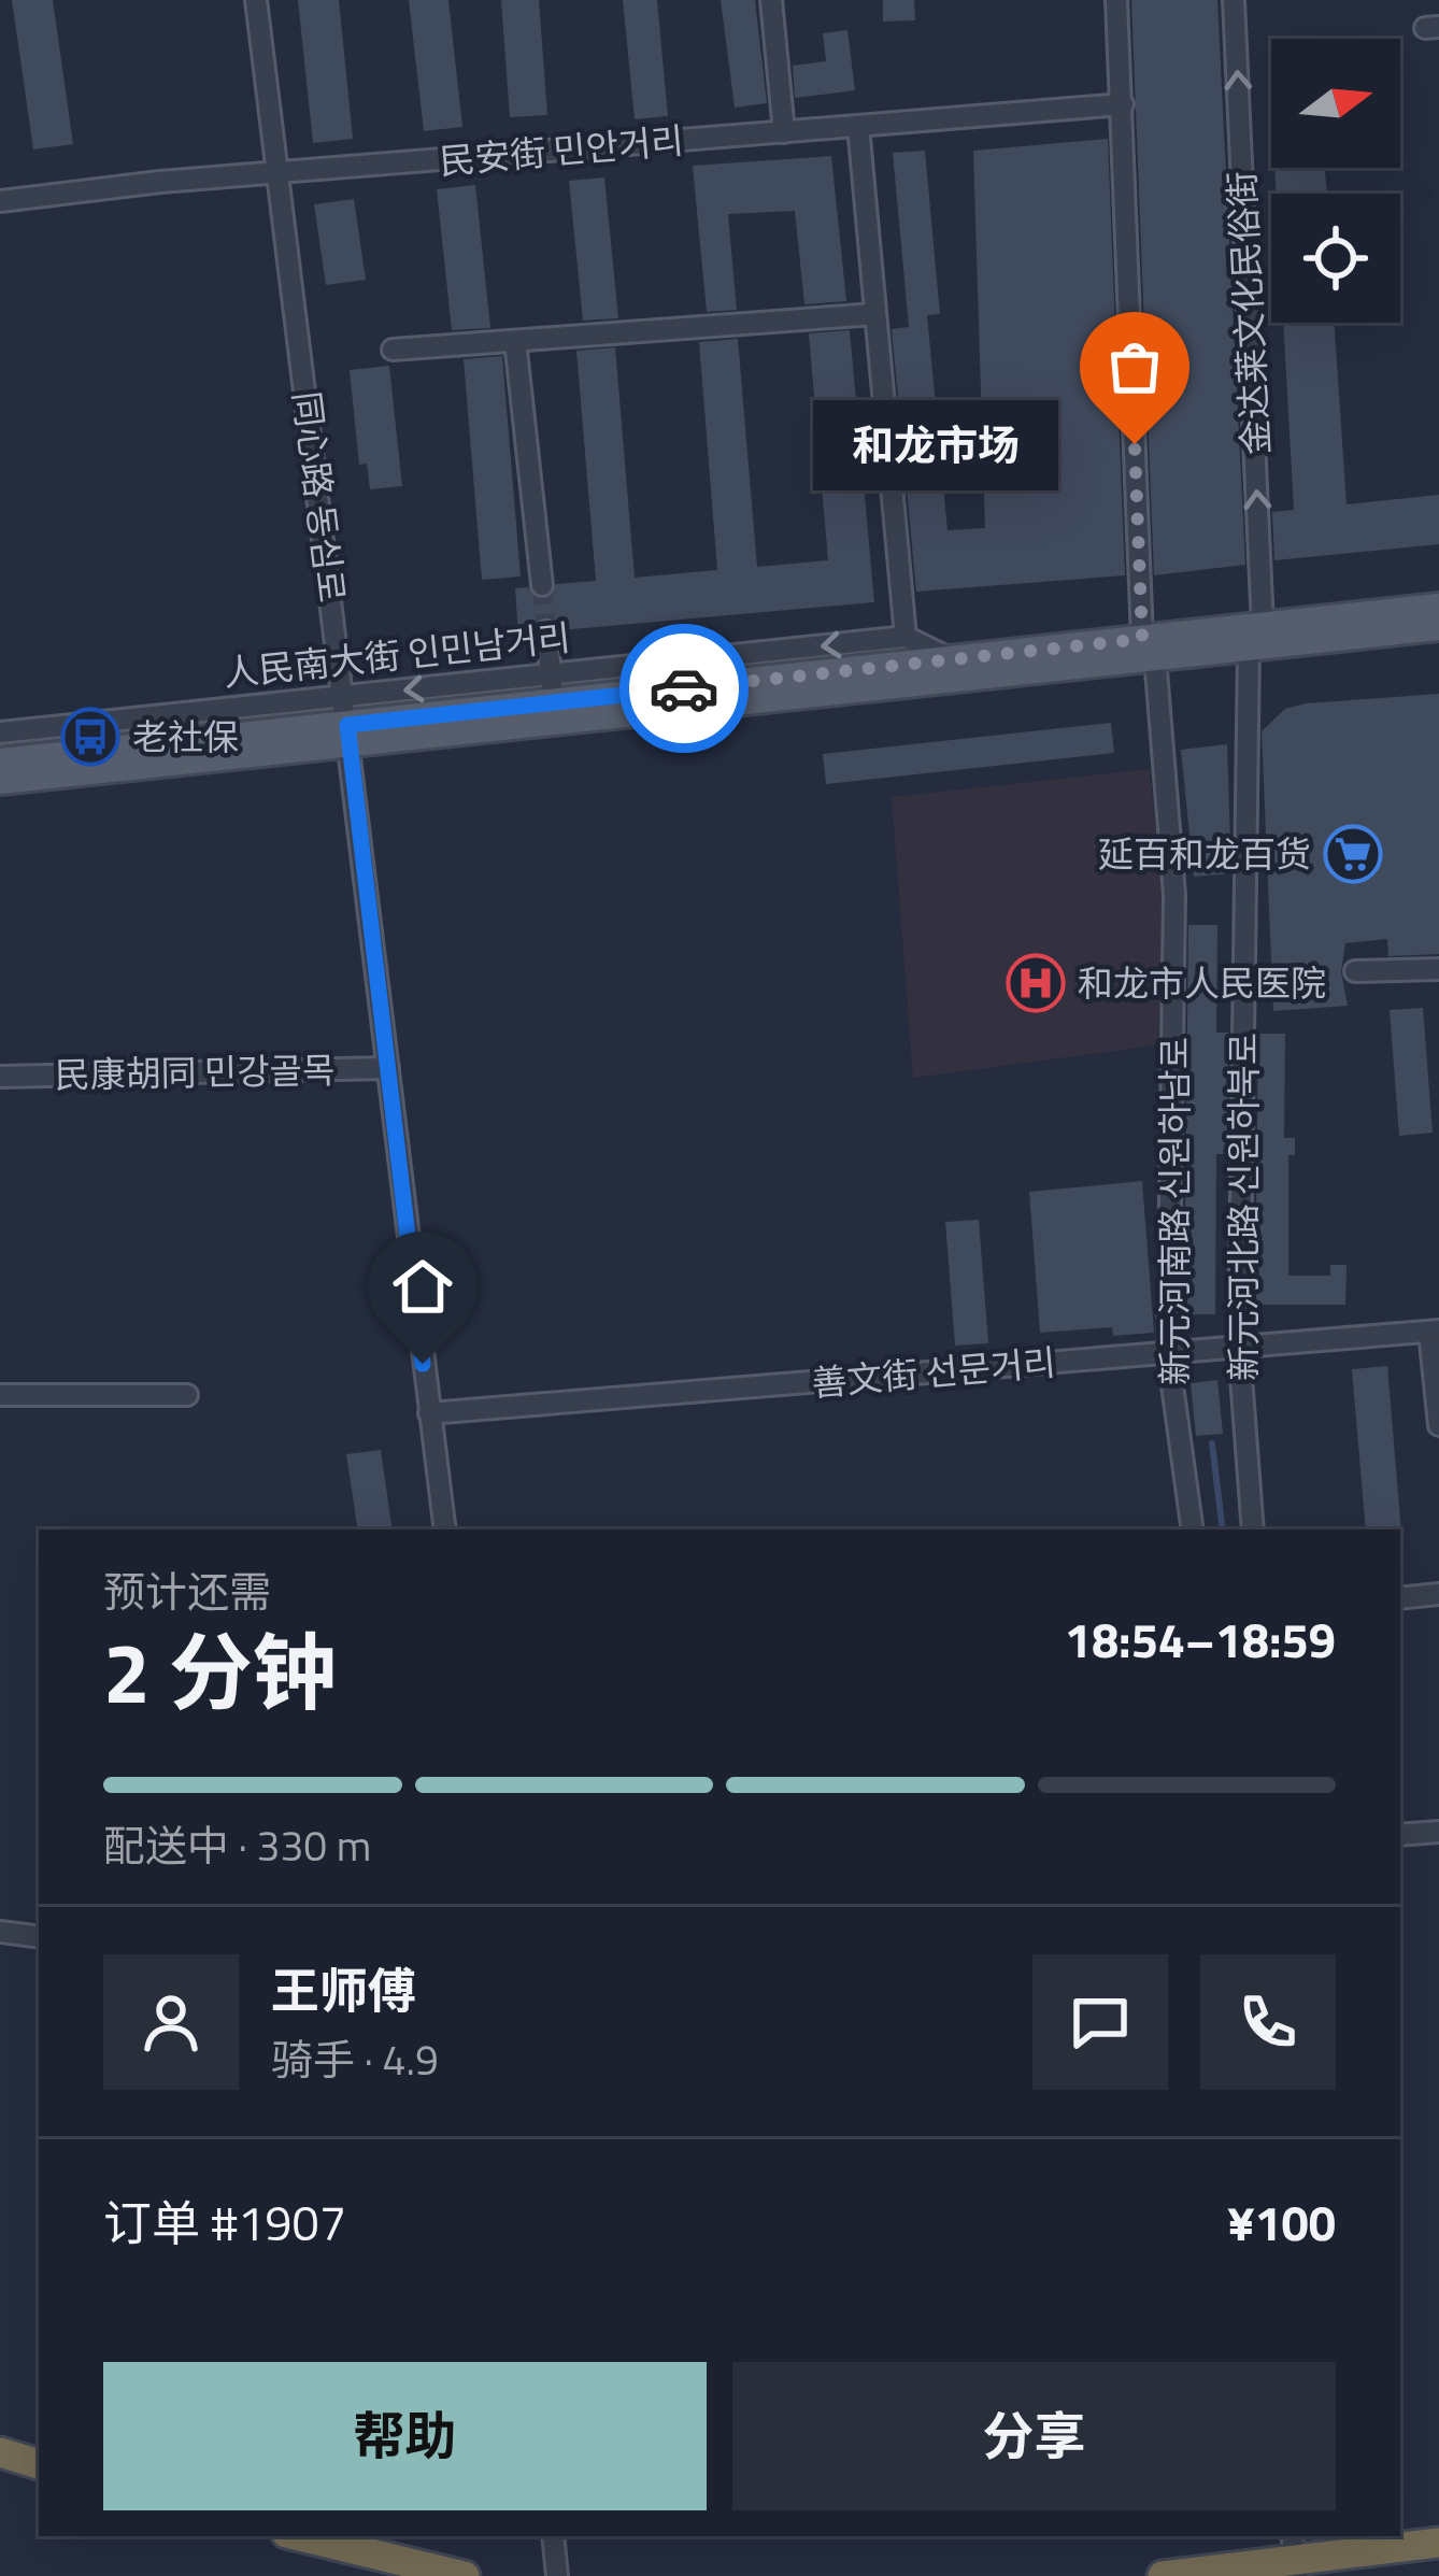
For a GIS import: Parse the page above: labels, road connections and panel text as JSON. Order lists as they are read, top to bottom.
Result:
{
  "streets": {
    "main road": ["人民南大街 인민남거리"],
    "street": [
      "民安街 민안거리",
      "金达莱文化民俗街",
      "同心路 동심로",
      "民康胡同 민강골목",
      "新元河北路 신원하북로",
      "新元河南路 신원하남로",
      "善文街 선문거리"
    ]
  },
  "crossings": [
    ["民安街 민안거리", "同心路 동심로"],
    ["民安街 민안거리", "新元河南路 신원하남로"],
    ["金达莱文化民俗街", "人民南大街 인민남거리"],
    ["金达莱文化民俗街", "新元河北路 신원하북로"],
    ["同心路 동심로", "人民南大街 인민남거리"],
    ["同心路 동심로", "民康胡同 민강골목"],
    ["同心路 동심로", "善文街 선문거리"],
    ["人民南大街 인민남거리", "新元河北路 신원하북로"],
    ["人民南大街 인민남거리", "新元河南路 신원하남로"],
    ["新元河北路 신원하북로", "善文街 선문거리"],
    ["新元河南路 신원하남로", "善文街 선문거리"]
  ],
  "one_way": ["金达莱文化民俗街"],
  "places": {
    "other": ["和龙市场"],
    "bus stop": ["老社保"],
    "supermarket": ["延百和龙百货"],
    "hospital": ["和龙市人民医院"]
  },
  "north": "right",
  "page": {
    "bubble": "和龙市场",
    "heading": ["2 分钟", "预计还需", "18:54–18:59"],
    "panel": [
      "王师傅",
      "骑手 · 4.9",
      "订单 #1907",
      "¥100"
    ],
    "bar": "配送中 · 330 m",
    "buttons": ["帮助", "分享"]
  }
}
